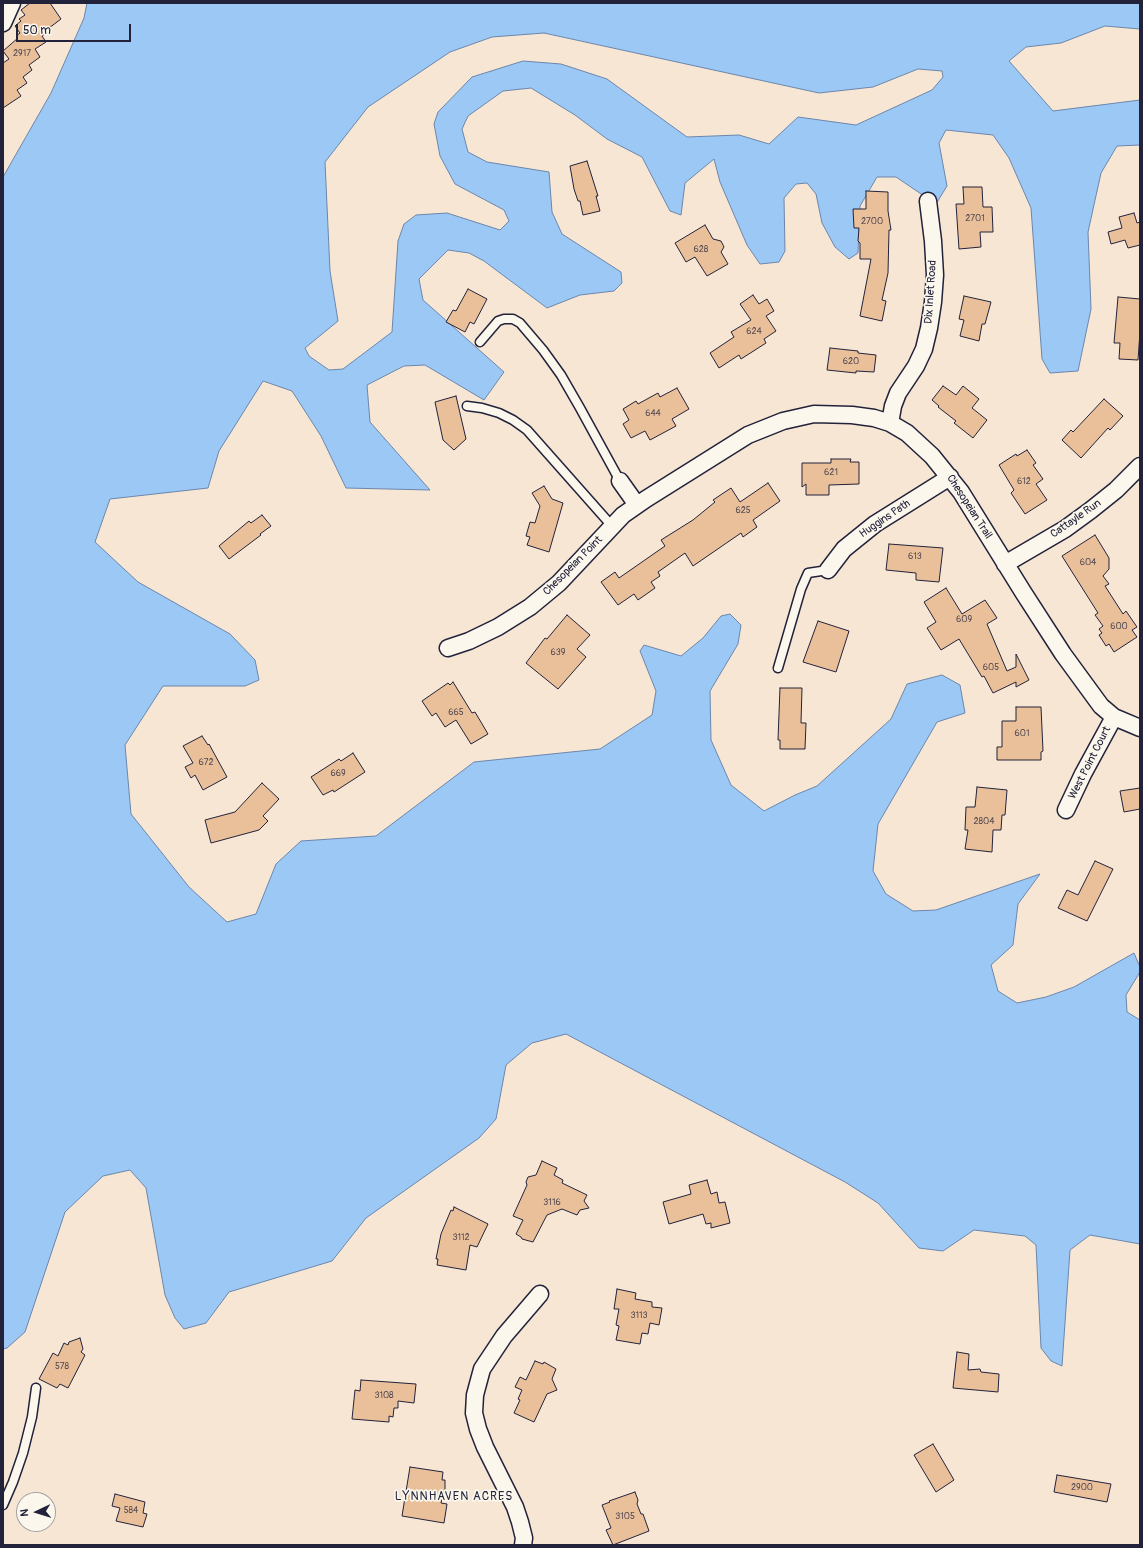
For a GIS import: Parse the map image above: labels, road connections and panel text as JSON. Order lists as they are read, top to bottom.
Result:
{
  "streets": {
    "street": [
      "Dix Inlet Road",
      "Chesopeian Trail",
      "Huggins Path",
      "Cattayle Run",
      "Chesopeian Point",
      "West Point Court"
    ]
  },
  "crossings": [
    ["Dix Inlet Road", "Chesopeian Trail"],
    ["Chesopeian Trail", "Huggins Path"],
    ["Chesopeian Trail", "Cattayle Run"],
    ["Chesopeian Trail", "Chesopeian Point"],
    ["Chesopeian Trail", "West Point Court"]
  ],
  "districts": ["LYNNHAVEN ACRES"],
  "house_numbers": [
    "2917",
    "2701",
    "2700",
    "628",
    "624",
    "620",
    "644",
    "621",
    "612",
    "625",
    "613",
    "604",
    "609",
    "600",
    "639",
    "605",
    "665",
    "601",
    "672",
    "669",
    "2804",
    "3116",
    "3112",
    "3113",
    "578",
    "3108",
    "2900",
    "584",
    "3105"
  ],
  "scale_bar": "50 m",
  "north": "left"
}
